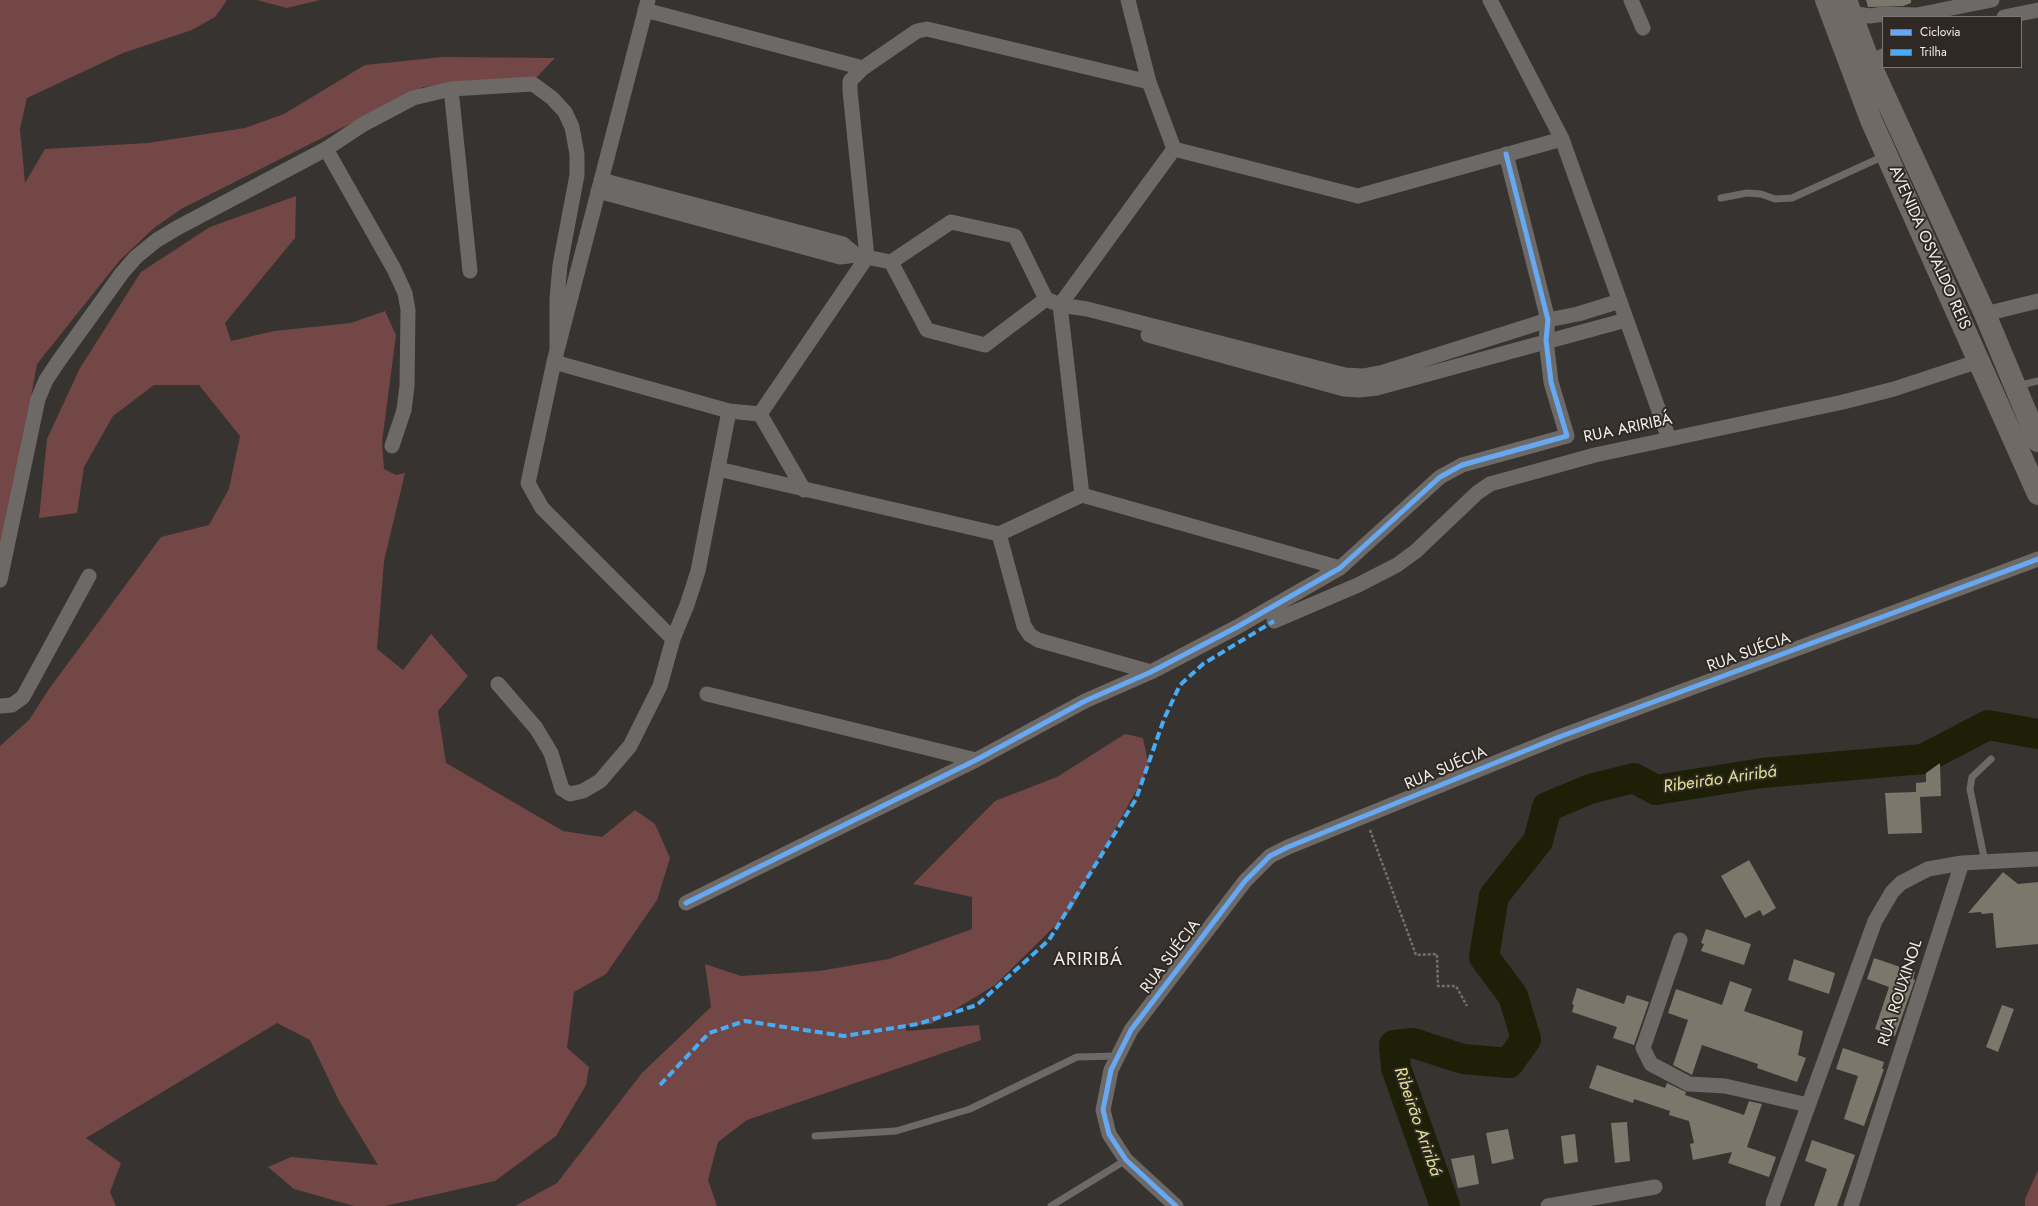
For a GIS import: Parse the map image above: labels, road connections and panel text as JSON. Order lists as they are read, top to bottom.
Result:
{
  "streets": {
    "main road": ["AVENIDA OSVALDO REIS"],
    "street": ["RUA ARIRIBÁ", "RUA SUÉCIA", "RUA ROUXINOL"]
  },
  "crossings": [
    ["AVENIDA OSVALDO REIS", "RUA ARIRIBÁ"]
  ],
  "districts": ["ARIRIBÁ"],
  "water": ["Ribeirão Ariribá"],
  "legend": ["Ciclovia", "Trilha"]
}
